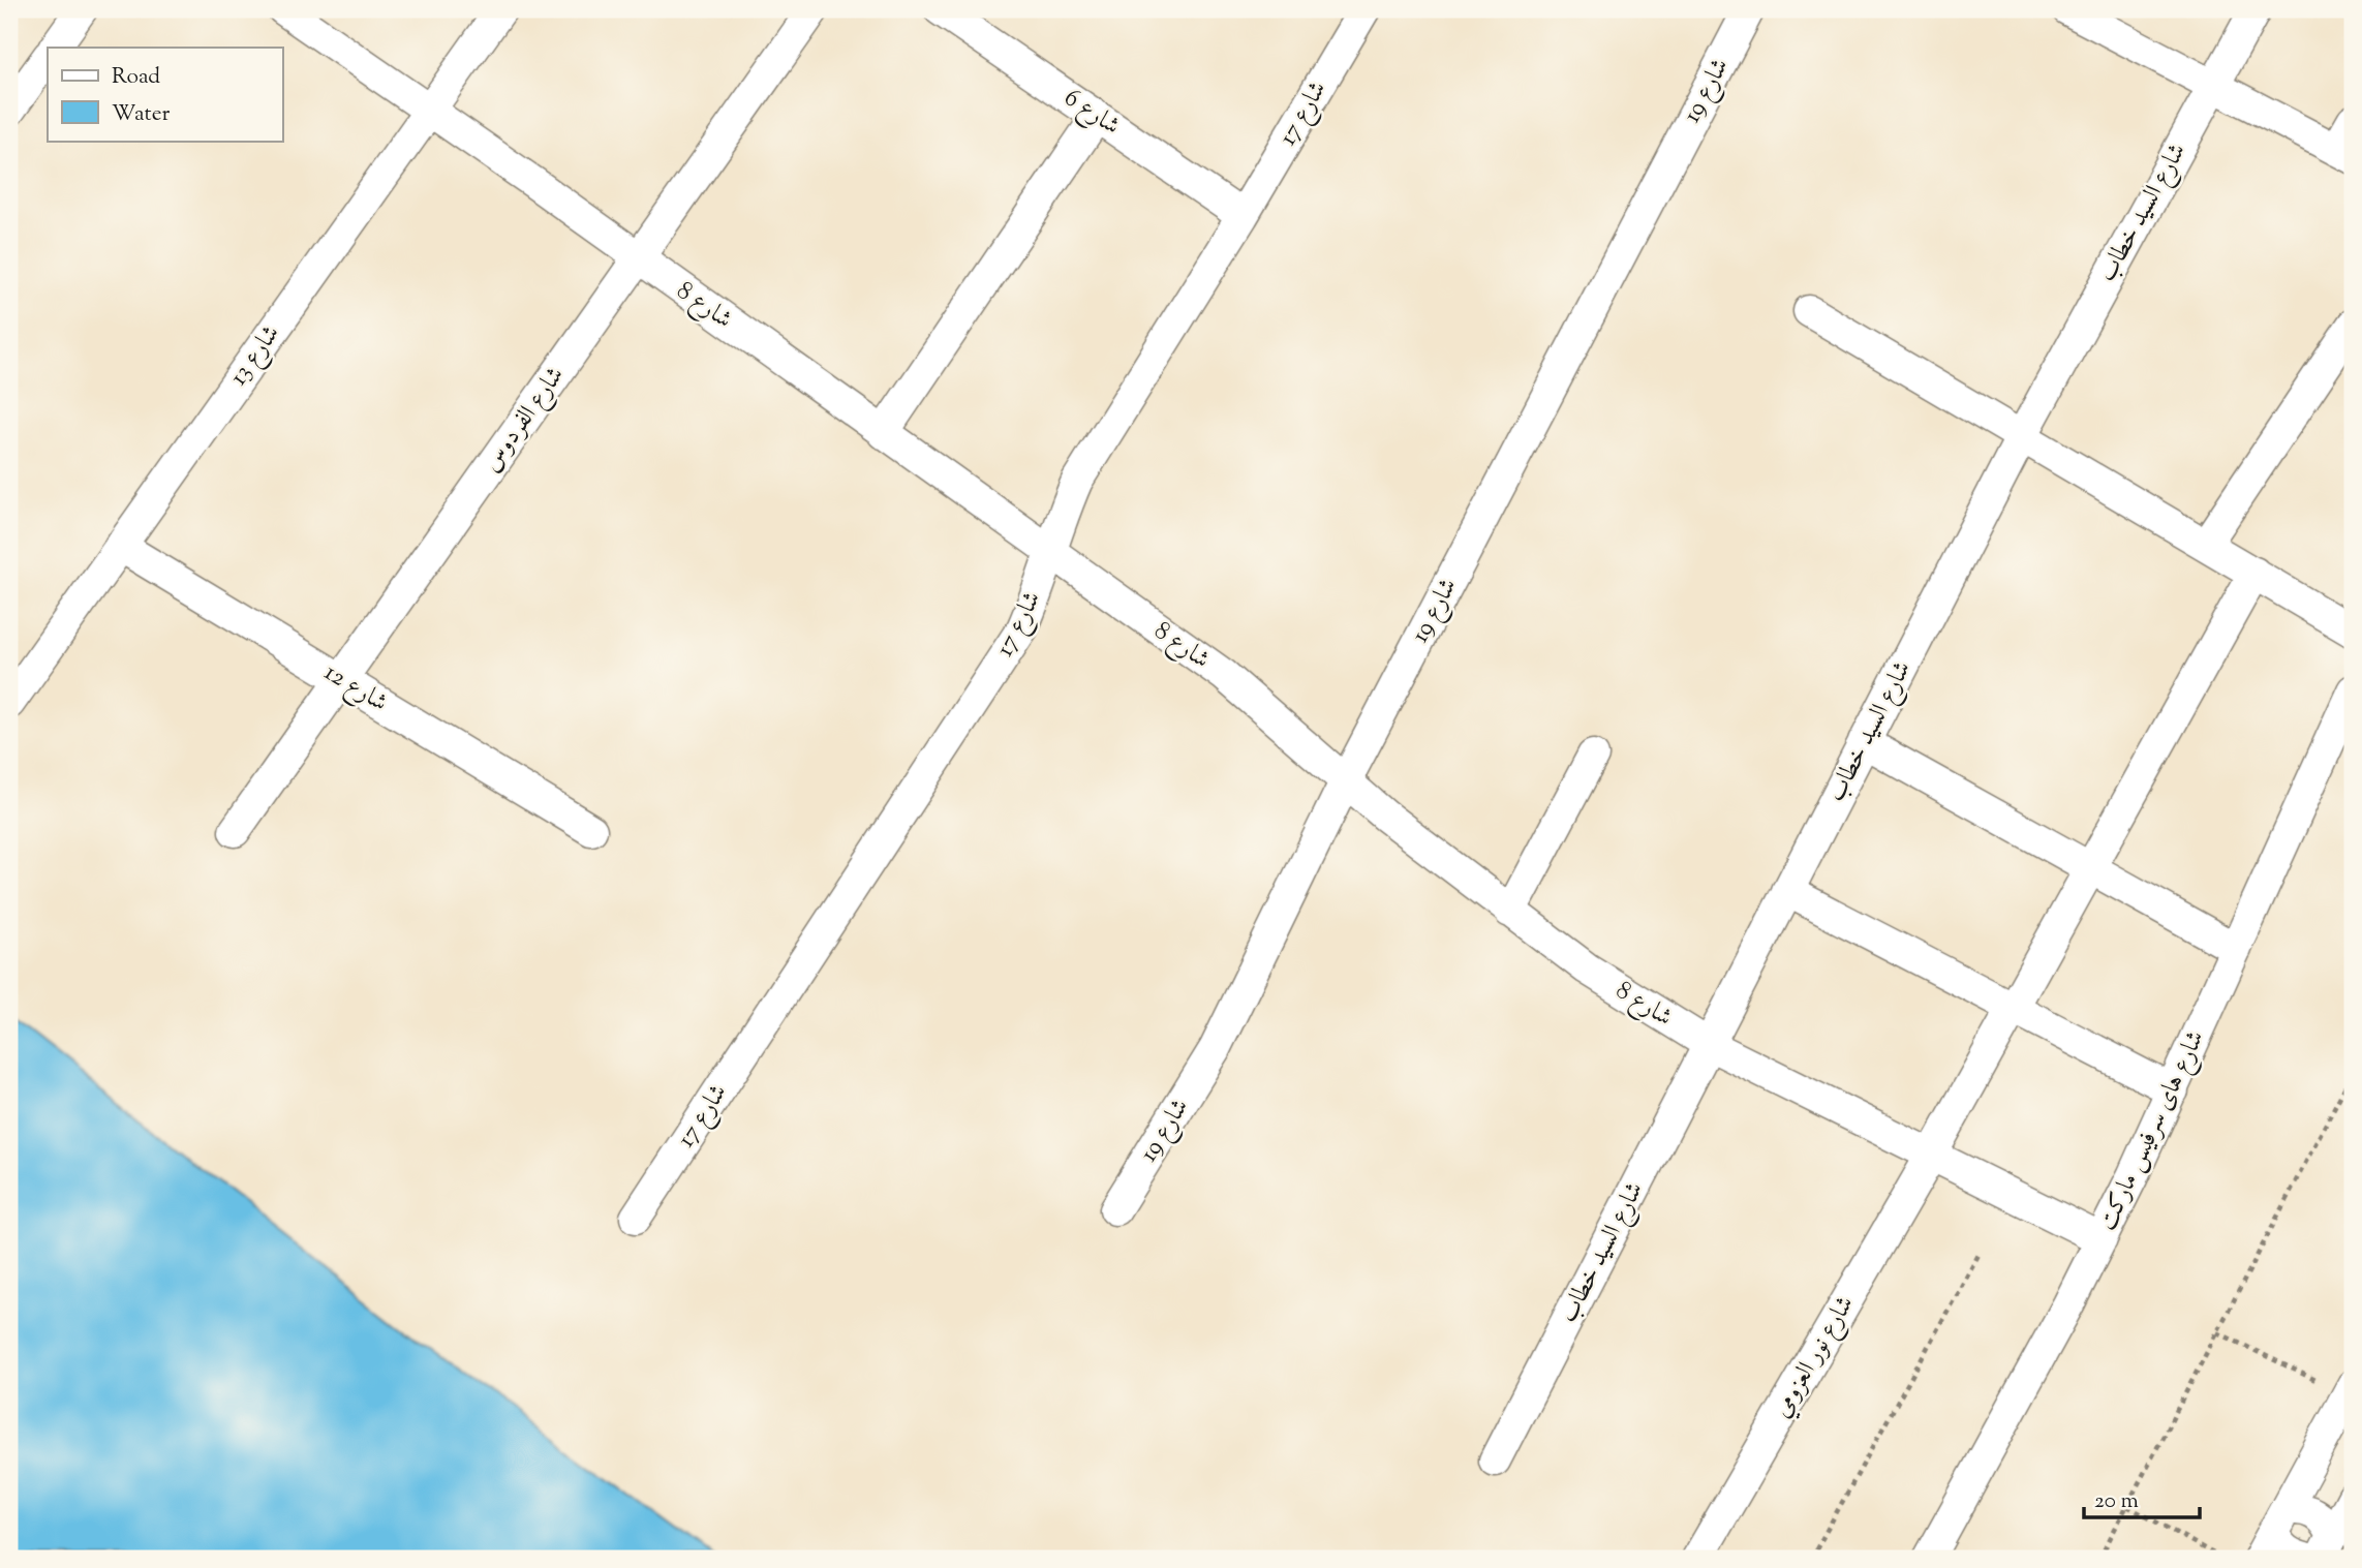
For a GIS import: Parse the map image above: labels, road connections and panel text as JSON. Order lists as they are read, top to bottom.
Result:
{
  "streets": {
    "street": [
      "شارع 19",
      "شارع 6",
      "شارع 17",
      "شارع السيد خطاب",
      "شارع 8",
      "شارع 13",
      "شارع الفردوس",
      "شارع 12",
      "شارع هاى سرفيس ماركت",
      "شارع نور العزومي"
    ]
  },
  "crossings": [
    ["شارع 19", "شارع 8"],
    ["شارع 6", "شارع 17"],
    ["شارع 17", "شارع 8"],
    ["شارع السيد خطاب", "شارع 8"],
    ["شارع 8", "شارع 13"],
    ["شارع 8", "شارع الفردوس"],
    ["شارع 8", "شارع هاى سرفيس ماركت"],
    ["شارع 8", "شارع نور العزومي"],
    ["شارع 13", "شارع 12"],
    ["شارع الفردوس", "شارع 12"]
  ],
  "legend": ["Road", "Water"],
  "scale_bar": "20 m"
}
